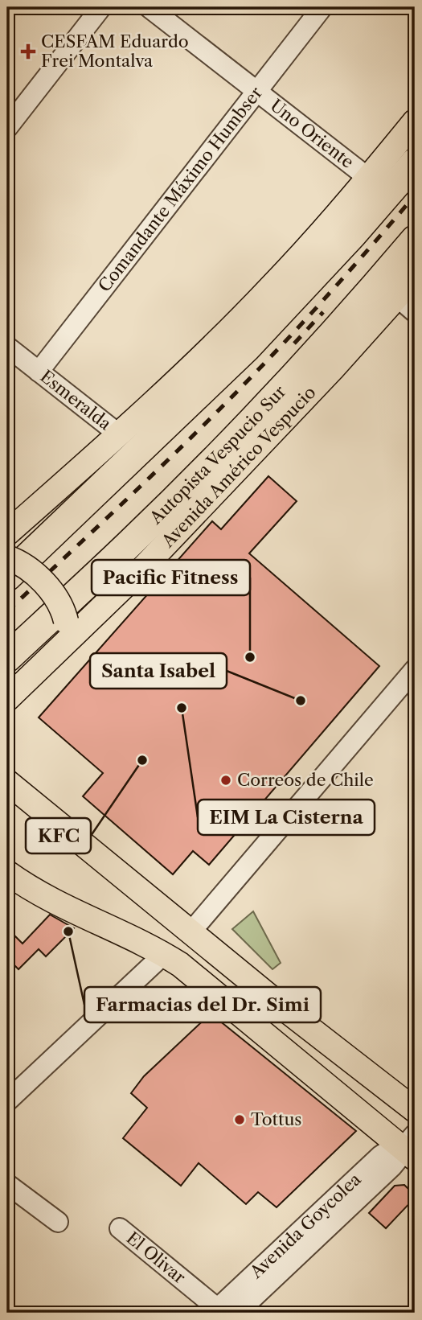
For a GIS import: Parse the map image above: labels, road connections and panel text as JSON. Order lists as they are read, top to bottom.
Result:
{
  "streets": {
    "highway": ["Autopista Vespucio Sur"],
    "main road": ["Avenida Américo Vespucio"],
    "street": [
      "Uno Oriente",
      "Comandante Máximo Humbser",
      "Esmeralda",
      "Avenida Goycolea",
      "El Olivar"
    ]
  },
  "crossings": [
    ["Uno Oriente", "Comandante Máximo Humbser"],
    ["Comandante Máximo Humbser", "Esmeralda"],
    ["Avenida Goycolea", "El Olivar"]
  ],
  "places": {
    "health": ["CESFAM Eduardo Frei Montalva"],
    "other": [
      "Pacific Fitness",
      "Santa Isabel",
      "EIM La Cisterna",
      "KFC",
      "Correos de Chile",
      "Farmacias del Dr. Simi",
      "Tottus"
    ]
  }
}
